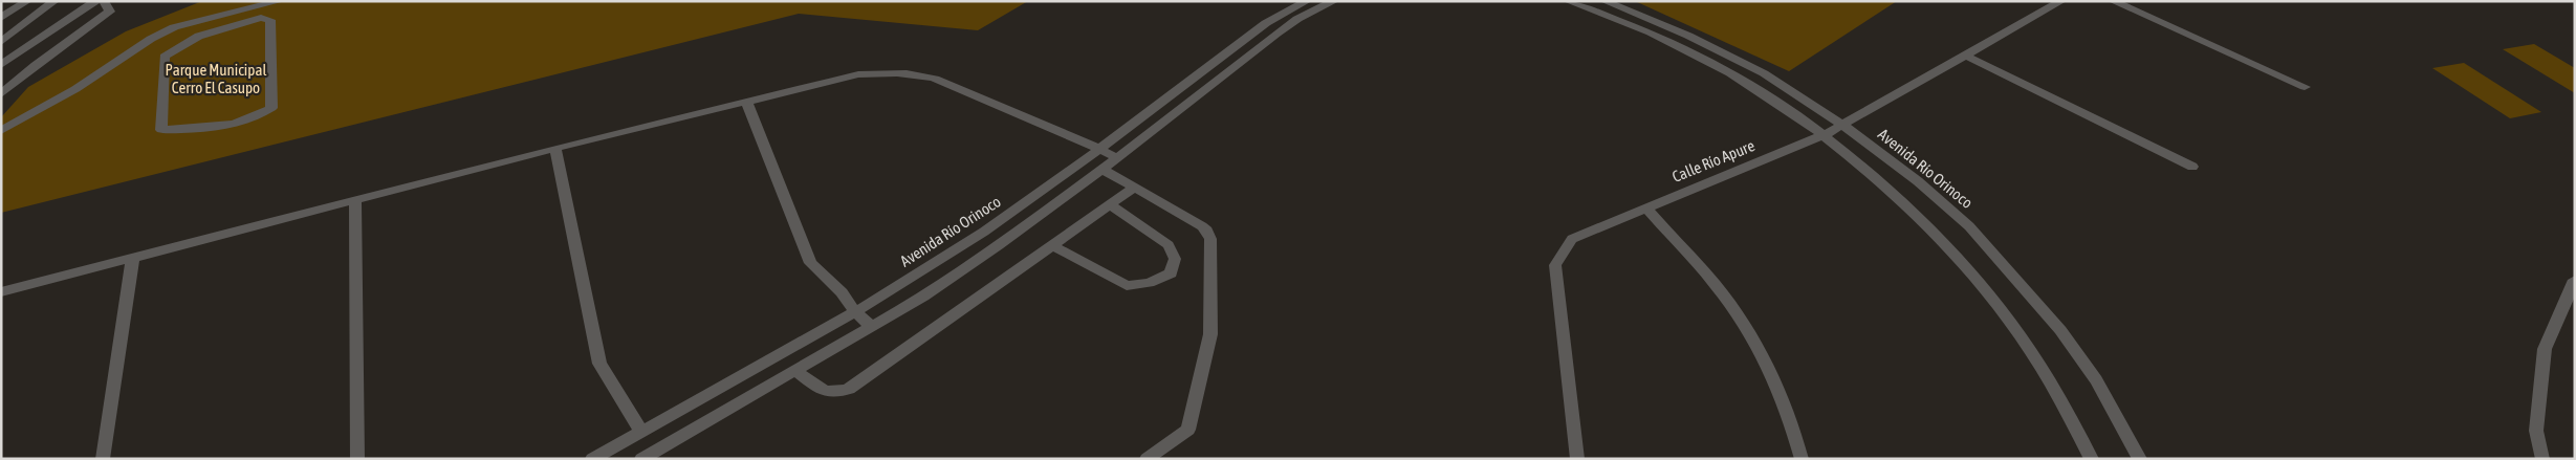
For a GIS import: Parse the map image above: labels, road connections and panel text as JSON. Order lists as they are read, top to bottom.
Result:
{
  "streets": {
    "street": ["Calle Río Apure", "Avenida Río Orinoco"]
  },
  "crossings": [
    ["Calle Río Apure", "Avenida Río Orinoco"]
  ],
  "parks": ["Parque Municipal Cerro El Casupo"]
}
